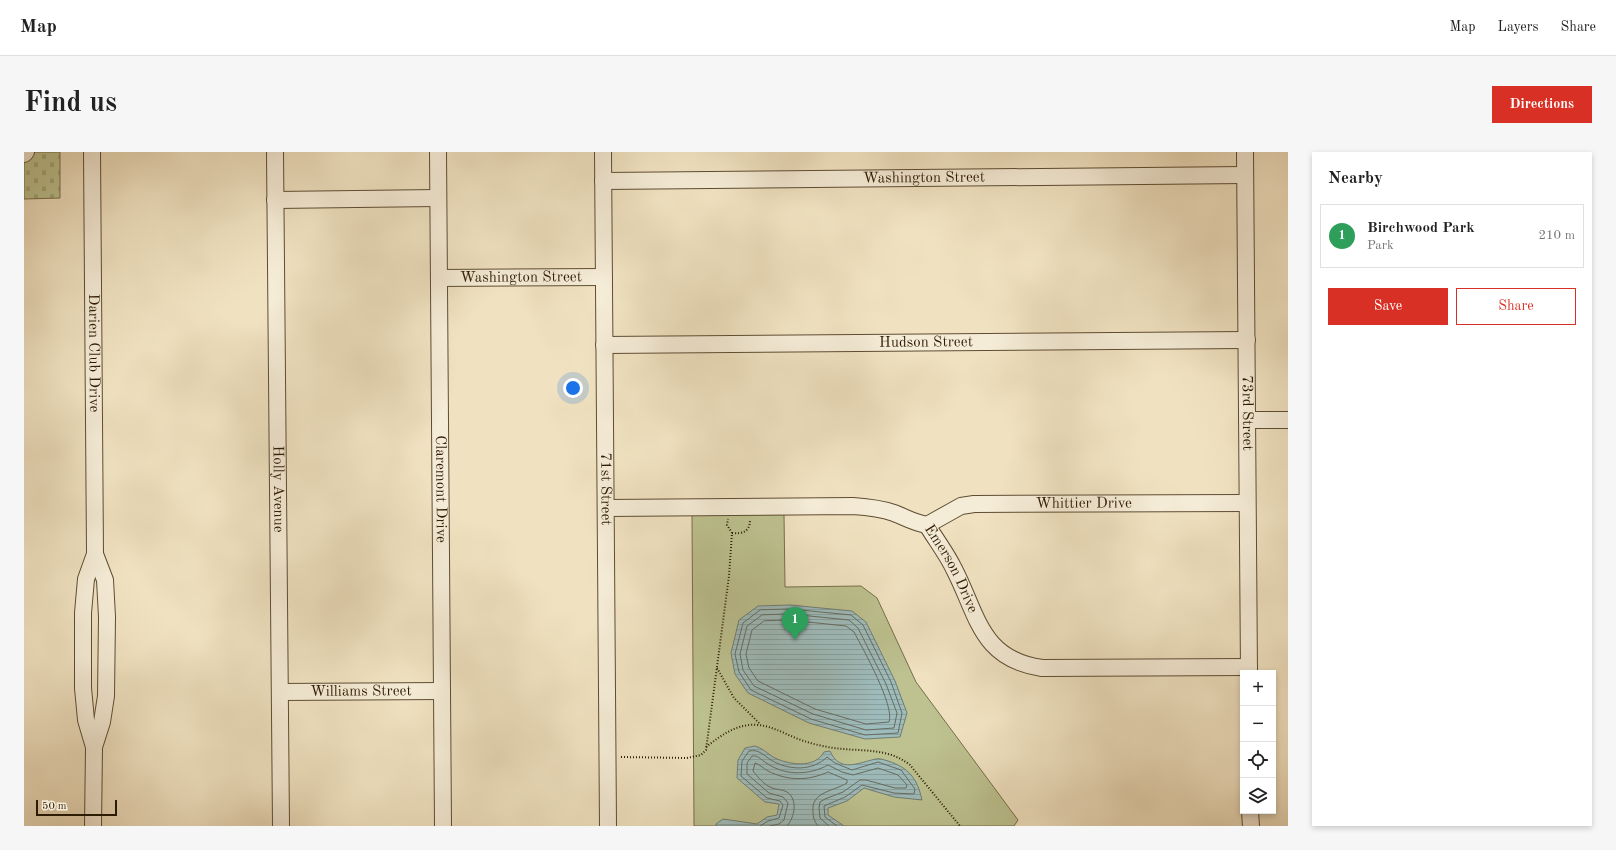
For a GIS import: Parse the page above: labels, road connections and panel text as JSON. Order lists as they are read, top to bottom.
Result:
{
  "streets": {
    "street": [
      "Washington Street",
      "Hudson Street",
      "Darien Club Drive",
      "73rd Street",
      "Holly Avenue",
      "Claremont Drive",
      "71st Street",
      "Whittier Drive",
      "Emerson Drive",
      "Williams Street"
    ]
  },
  "crossings": [
    ["Washington Street", "73rd Street"],
    ["Washington Street", "Claremont Drive"],
    ["Washington Street", "71st Street"],
    ["Hudson Street", "73rd Street"],
    ["Hudson Street", "71st Street"],
    ["73rd Street", "Whittier Drive"],
    ["73rd Street", "Emerson Drive"],
    ["Holly Avenue", "Williams Street"],
    ["Claremont Drive", "Williams Street"],
    ["71st Street", "Emerson Drive"],
    ["Whittier Drive", "Emerson Drive"]
  ],
  "scale_bar": "50 m",
  "page": {
    "header": "Map",
    "nav": ["Map", "Layers", "Share"],
    "buttons": [
      "Directions",
      ["Save", "Share"]
    ],
    "title": "Find us",
    "heading": "Nearby",
    "list": [
      {
        "mark": "1",
        "name": "Birchwood Park",
        "note": "Park",
        "value": "210 m"
      }
    ],
    "pins": "1",
    "map_buttons": ["+", "−"],
    "scale": "50 m"
  }
}
